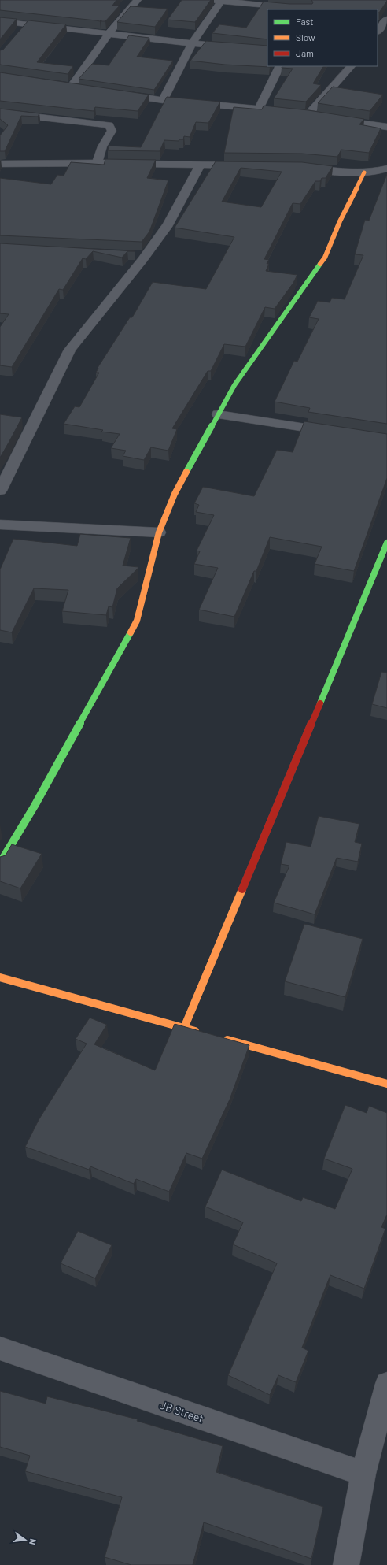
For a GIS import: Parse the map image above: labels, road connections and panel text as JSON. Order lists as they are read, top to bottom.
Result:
{
  "streets": {
    "street": ["JB Street"]
  },
  "legend": ["Fast", "Slow", "Jam"],
  "north": "right"
}
